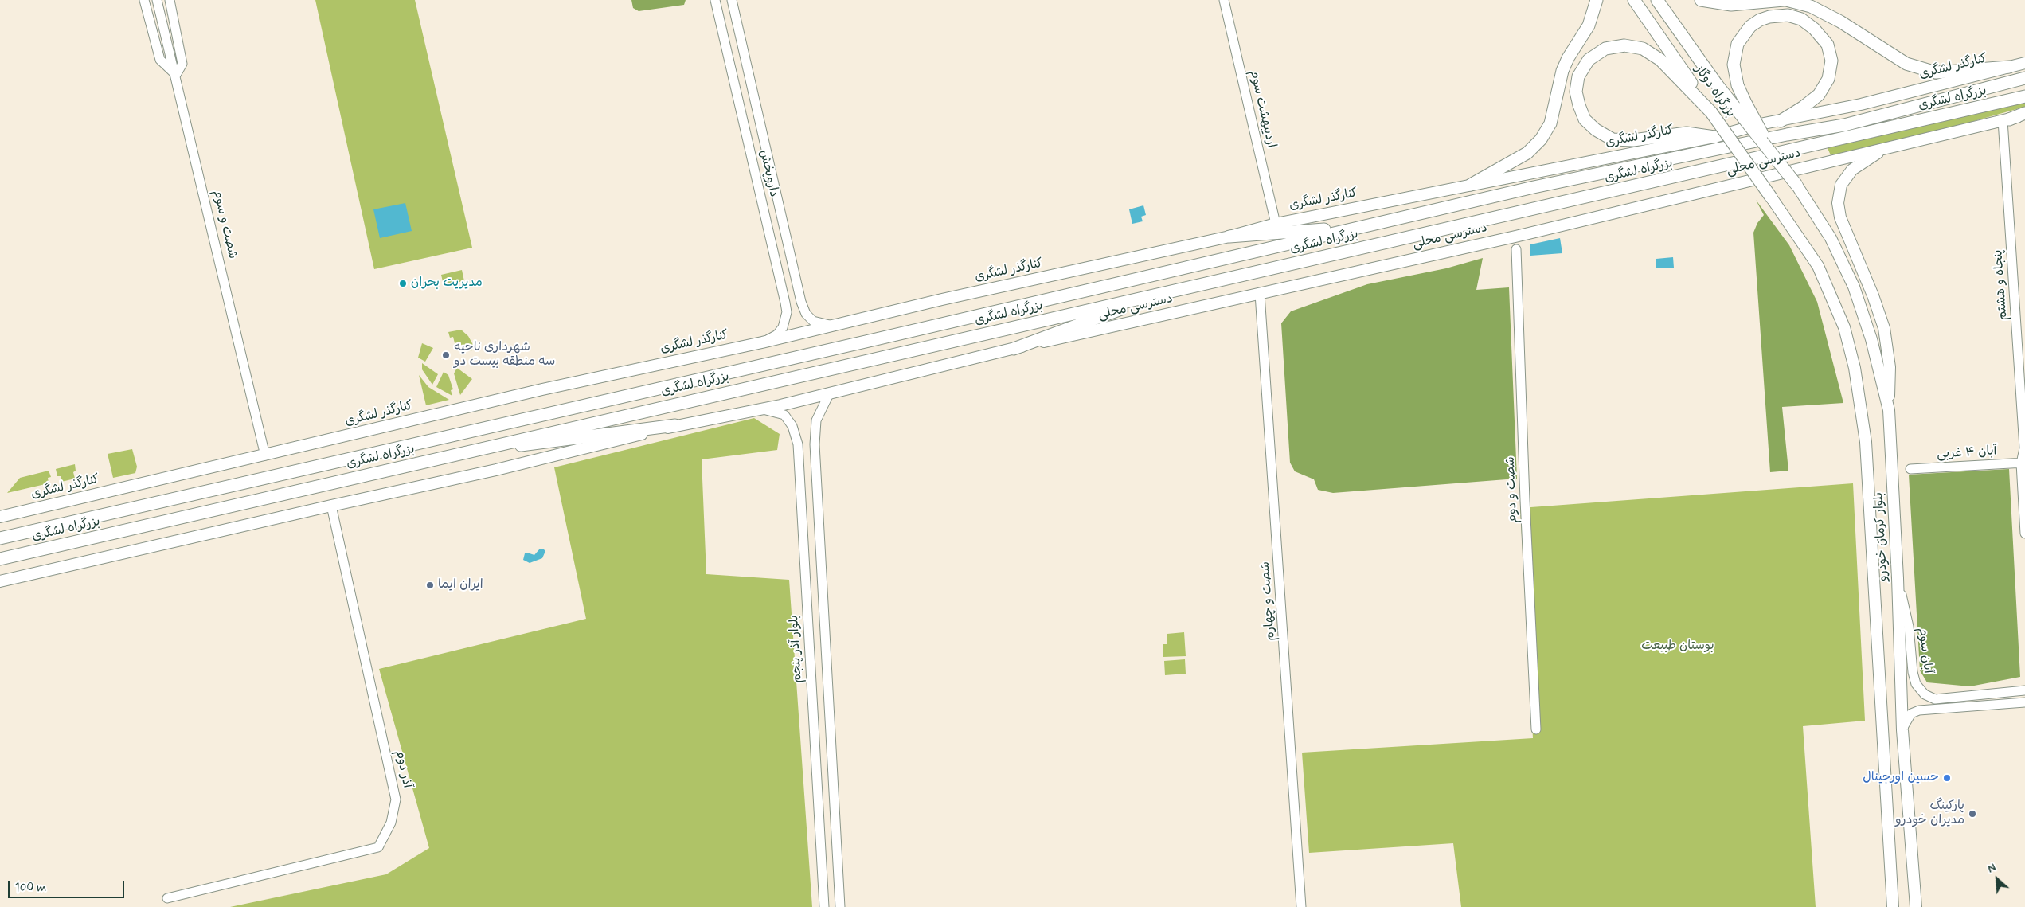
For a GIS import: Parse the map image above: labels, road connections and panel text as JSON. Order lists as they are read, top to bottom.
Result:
{
  "streets": {
    "highway": ["بزرگراه دوگاز", "بزرگراه لشگری"],
    "main road": ["کنارگذر لشگری", "دسترسی محلی", "بلوار کرمان خودرو"],
    "street": [
      "اردیبهشت سوم",
      "داروپخش",
      "شصت و سوم",
      "پنجاه و هشتم",
      "آبان ۴ غربی",
      "شصت و دوم",
      "شصت و چهارم",
      "بلوار آذر پنجم",
      "آبان سوم",
      "آذر دوم"
    ]
  },
  "crossings": [
    ["کنارگذر لشگری", "اردیبهشت سوم"],
    ["کنارگذر لشگری", "داروپخش"],
    ["کنارگذر لشگری", "شصت و سوم"],
    ["بزرگراه دوگاز", "بلوار کرمان خودرو"],
    ["دسترسی محلی", "شصت و چهارم"],
    ["پنجاه و هشتم", "آبان ۴ غربی"],
    ["بلوار کرمان خودرو", "آبان سوم"]
  ],
  "parks": ["بوستان طبیعت"],
  "places": [
    "مدیریت بحران",
    "شهرداری ناحیه سه منطقه بیست دو",
    "ایران ایما",
    "حسین اورجینال",
    "پارکینگ مدیران خودرو"
  ],
  "scale_bar": "100 m",
  "north": "top left"
}
